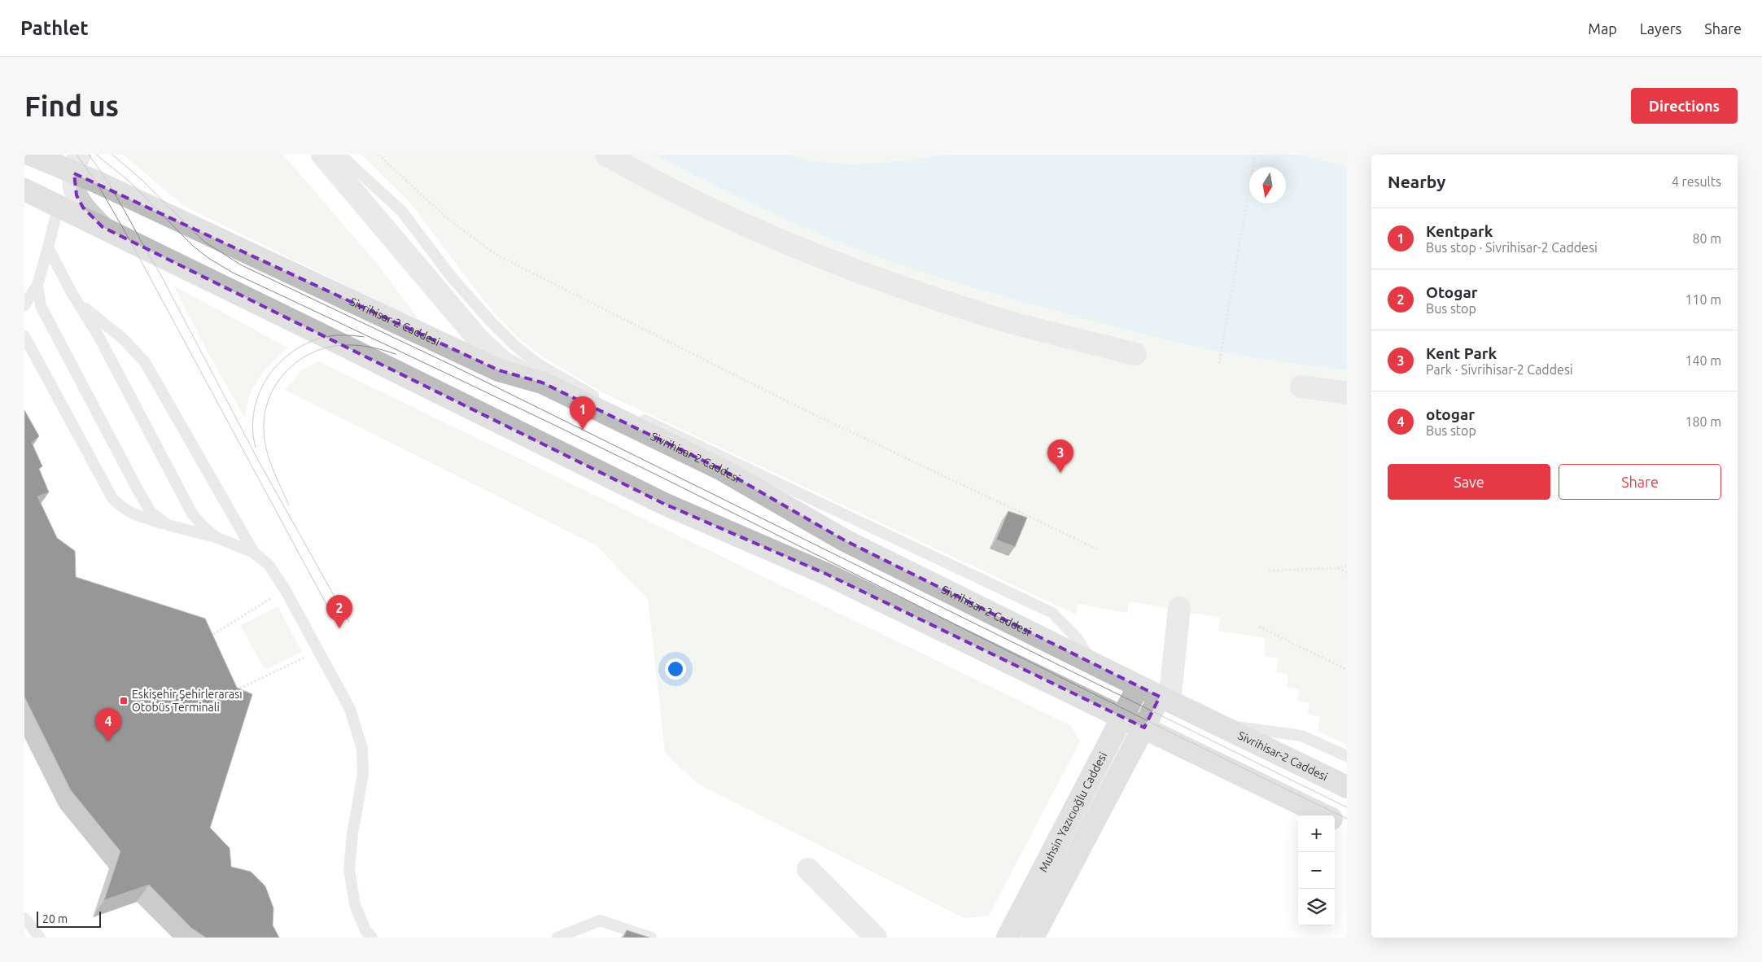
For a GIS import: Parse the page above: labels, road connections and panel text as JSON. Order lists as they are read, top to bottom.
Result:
{
  "streets": {
    "main road": ["Sivrihisar-2 Caddesi", "Muhsin Yazıcıoğlu Caddesi"]
  },
  "crossings": [
    ["Sivrihisar-2 Caddesi", "Muhsin Yazıcıoğlu Caddesi"]
  ],
  "places": {
    "transit": ["Eskişehir Şehirlerarası Otobüs Terminali"]
  },
  "scale_bar": "20 m",
  "north": "bottom",
  "page": {
    "header": "Pathlet",
    "nav": ["Map", "Layers", "Share"],
    "buttons": [
      "Directions",
      ["Save", "Share"]
    ],
    "title": "Find us",
    "heading": ["Nearby", "4 results"],
    "list": [
      {
        "mark": "1",
        "name": "Kentpark",
        "note": "Bus stop · Sivrihisar-2 Caddesi",
        "value": "80 m"
      },
      {
        "mark": "2",
        "name": "Otogar",
        "note": "Bus stop",
        "value": "110 m"
      },
      {
        "mark": "3",
        "name": "Kent Park",
        "note": "Park · Sivrihisar-2 Caddesi",
        "value": "140 m"
      },
      {
        "mark": "4",
        "name": "otogar",
        "note": "Bus stop",
        "value": "180 m"
      }
    ],
    "pins": [
      "1",
      "3",
      "2",
      "4"
    ],
    "map_buttons": ["+", "−"],
    "scale": "20 m"
  }
}
